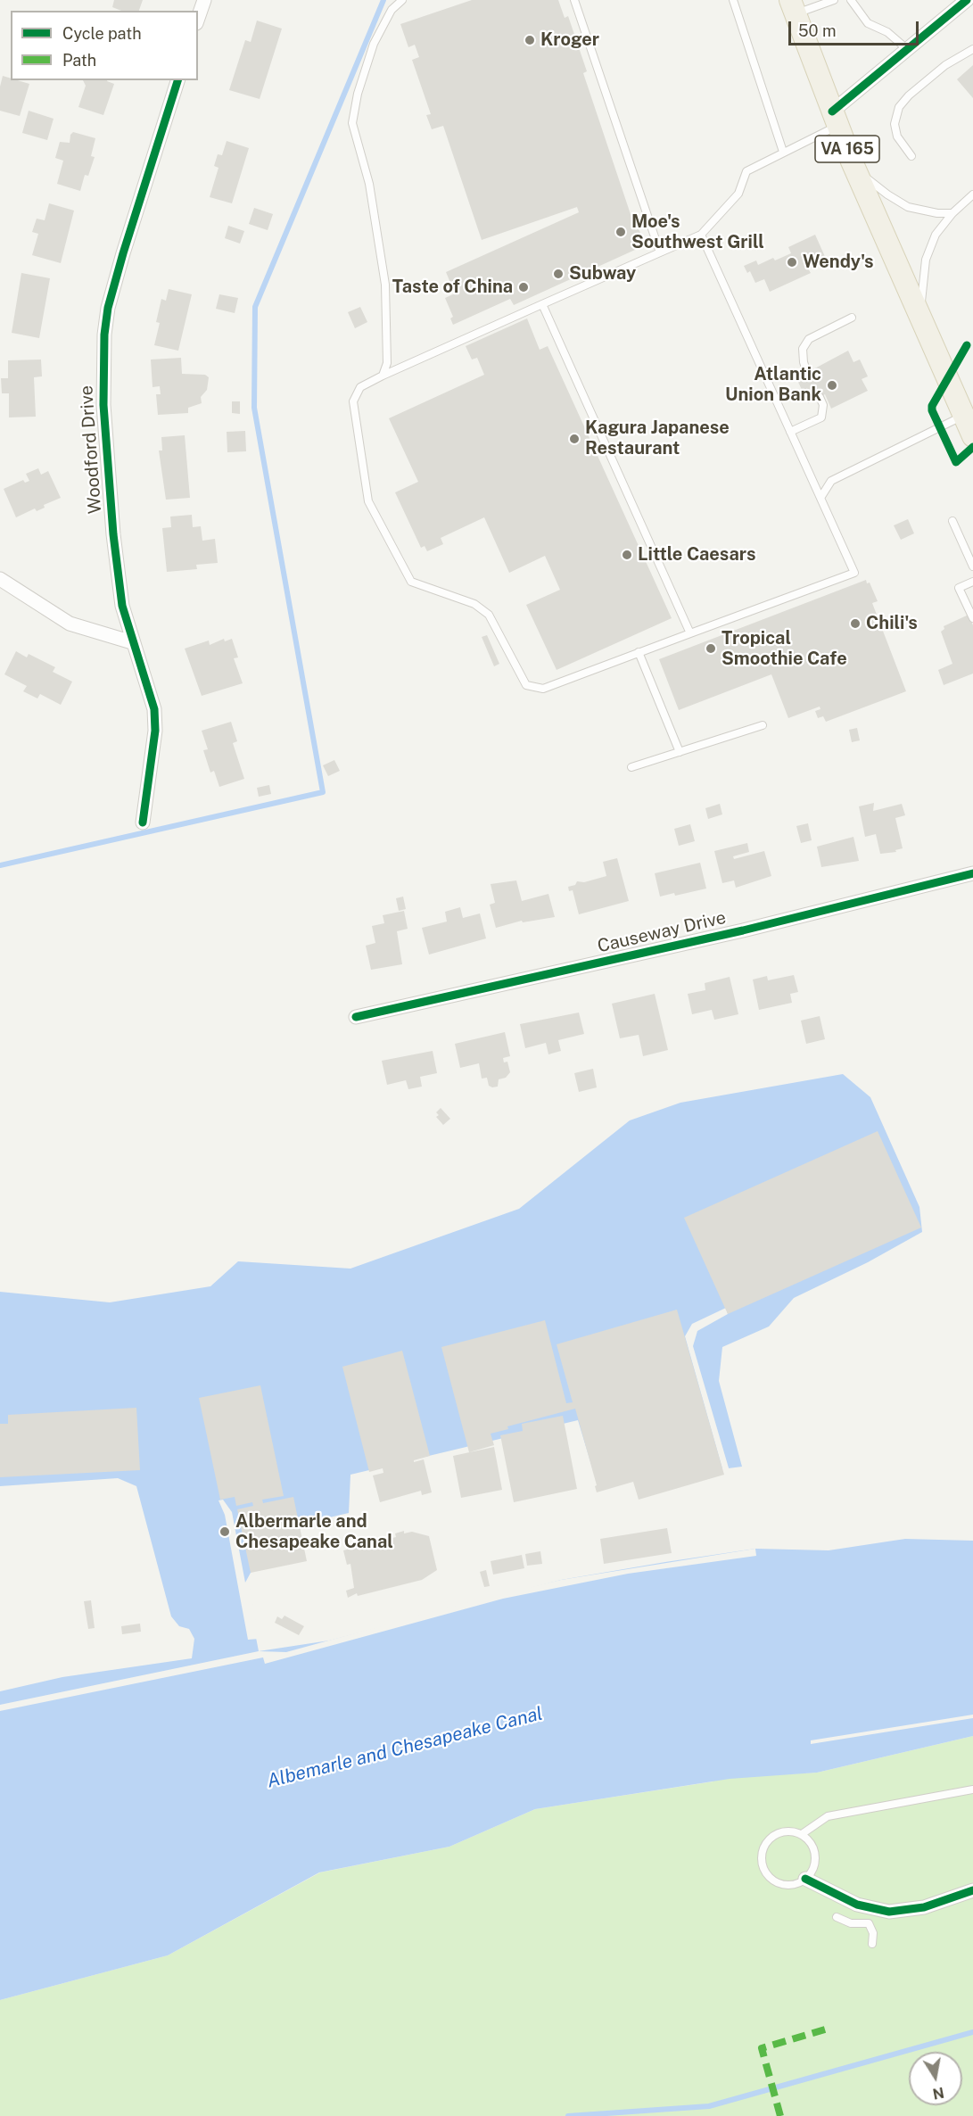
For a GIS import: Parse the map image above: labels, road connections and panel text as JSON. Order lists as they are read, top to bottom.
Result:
{
  "streets": {
    "main road": ["VA 165"],
    "street": ["Woodford Drive", "Causeway Drive"]
  },
  "water": ["Albemarle and Chesapeake Canal"],
  "places": [
    "Kroger",
    "Moe's Southwest Grill",
    "Wendy's",
    "Subway",
    "Taste of China",
    "Atlantic Union Bank",
    "Kagura Japanese Restaurant",
    "Little Caesars",
    "Chili's",
    "Tropical Smoothie Cafe",
    "Albermarle and Chesapeake Canal"
  ],
  "legend": ["Cycle path", "Path"],
  "scale_bar": "50 m",
  "north": "bottom"
}
